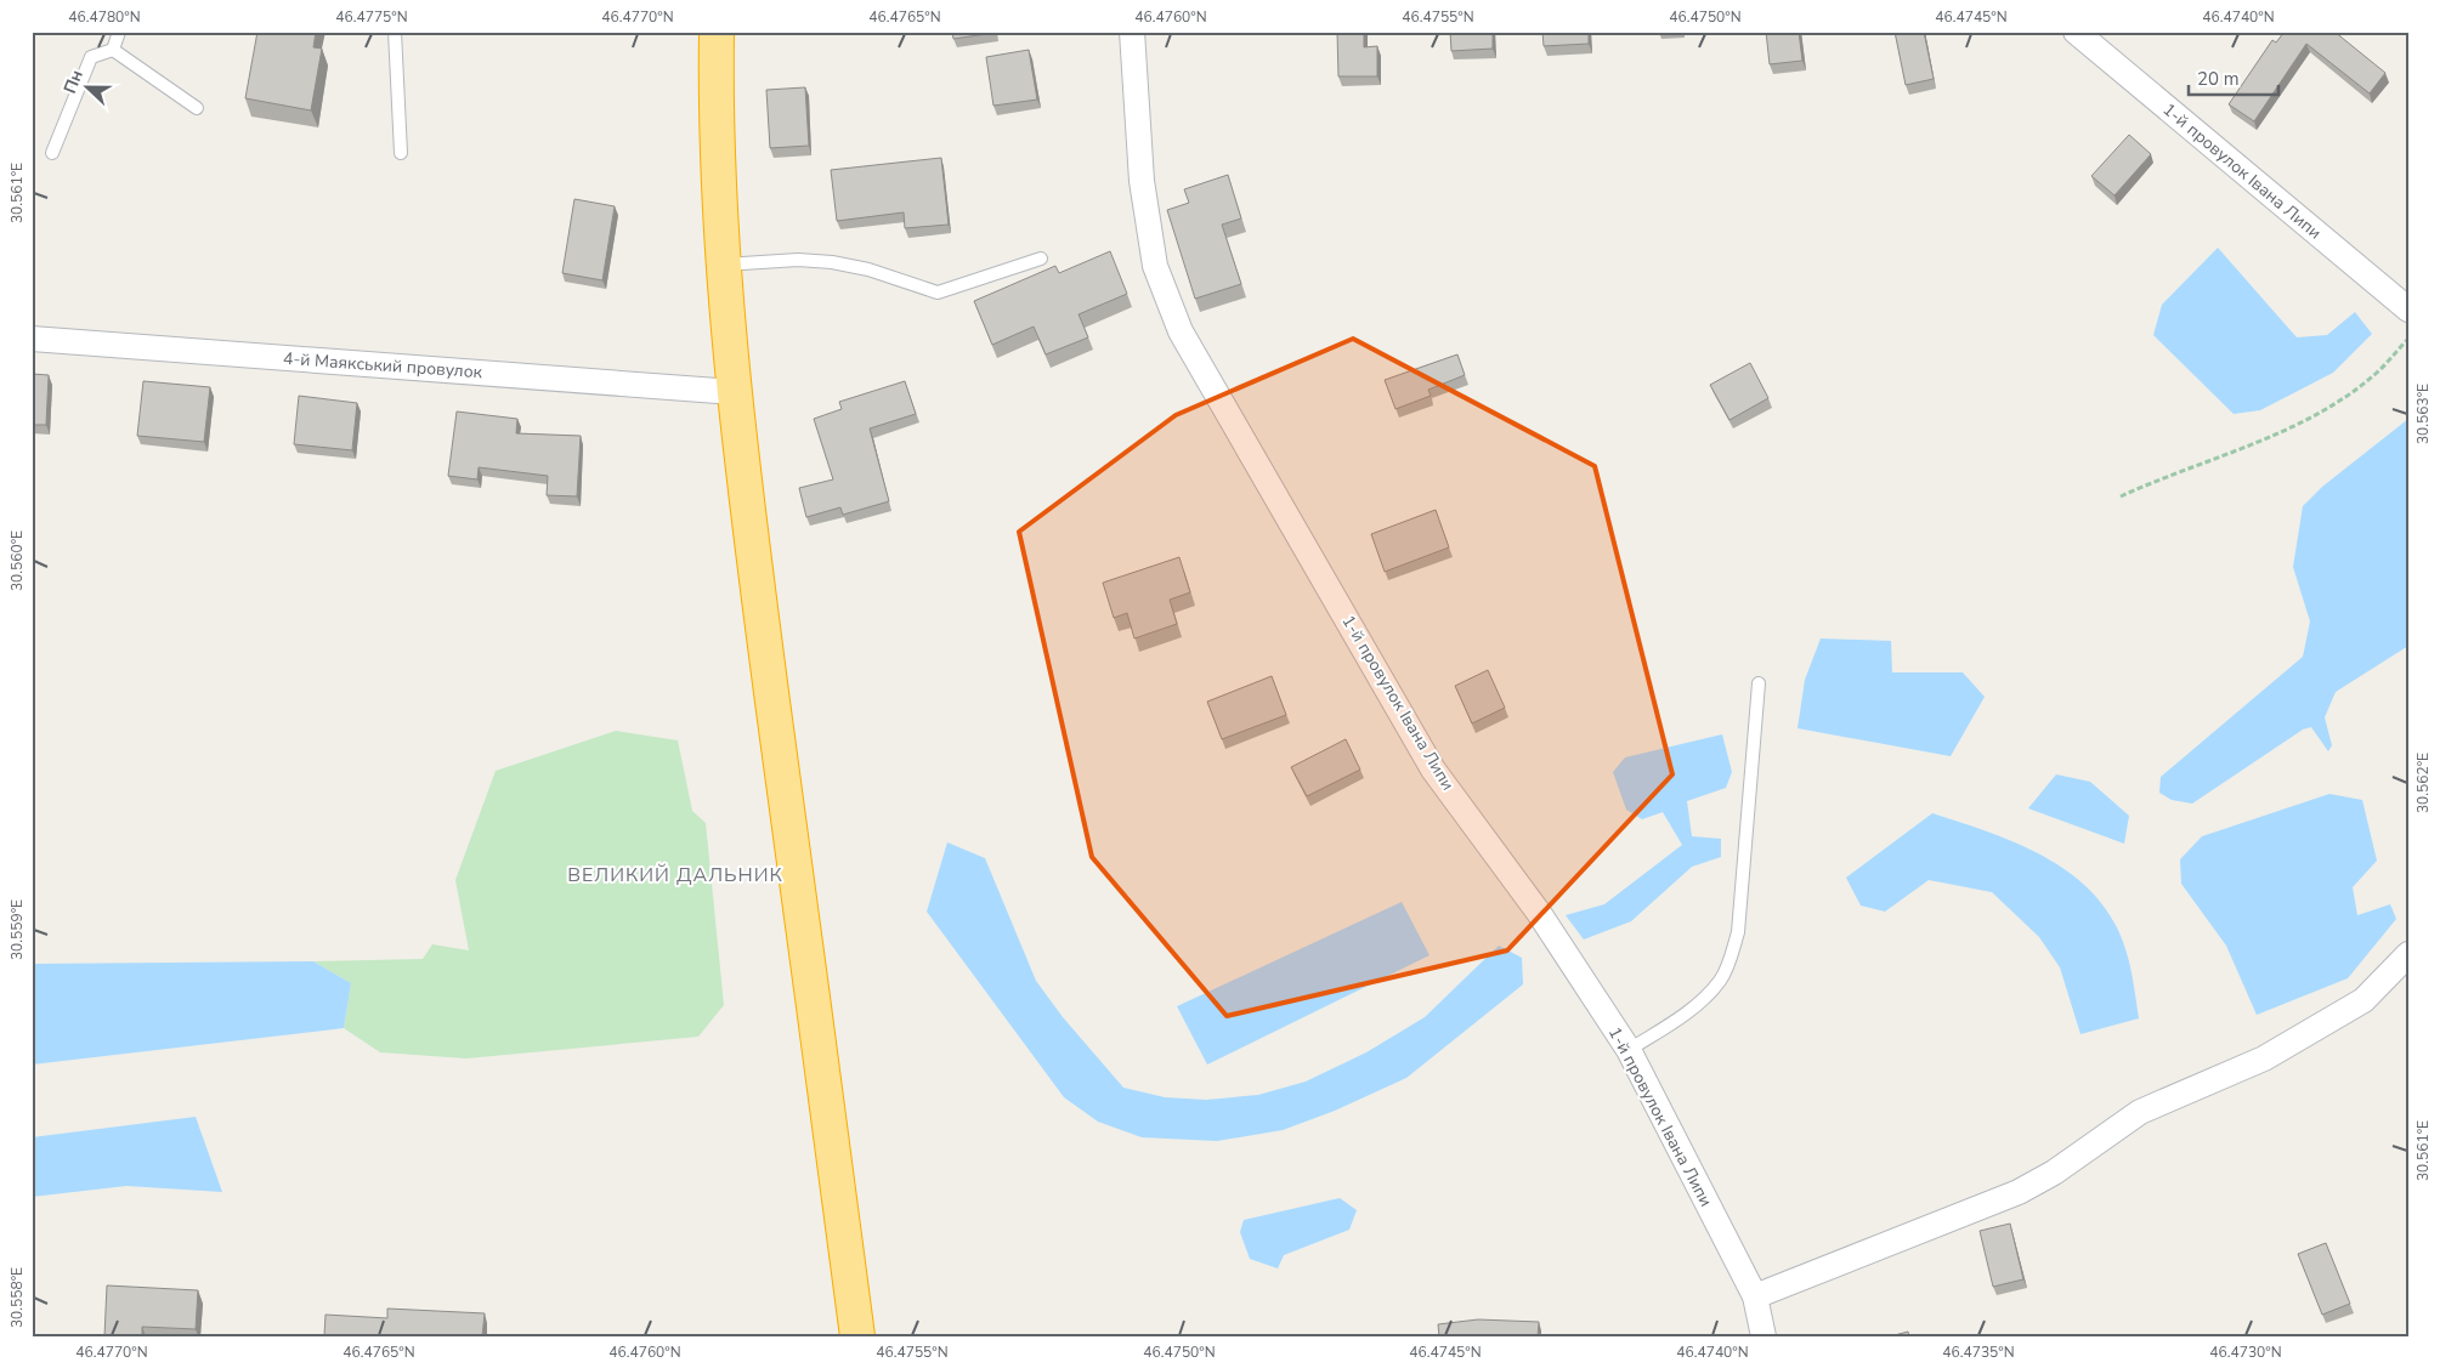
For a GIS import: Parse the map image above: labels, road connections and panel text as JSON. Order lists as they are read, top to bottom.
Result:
{
  "streets": {
    "street": ["1-й провулок Івана Липи", "4-й Маякський провулок"]
  },
  "districts": ["ВЕЛИКИЙ ДАЛЬНИК"],
  "scale_bar": "20 m",
  "north": "left",
  "coordinates": [
    "46.4780°N",
    "46.4775°N",
    "46.4770°N",
    "46.4765°N",
    "46.4760°N",
    "46.4755°N",
    "46.4750°N",
    "46.4745°N",
    "46.4740°N",
    "30.561°E",
    "30.563°E",
    "30.560°E",
    "30.562°E",
    "30.559°E",
    "30.558°E",
    "46.4735°N",
    "46.4730°N"
  ]
}
